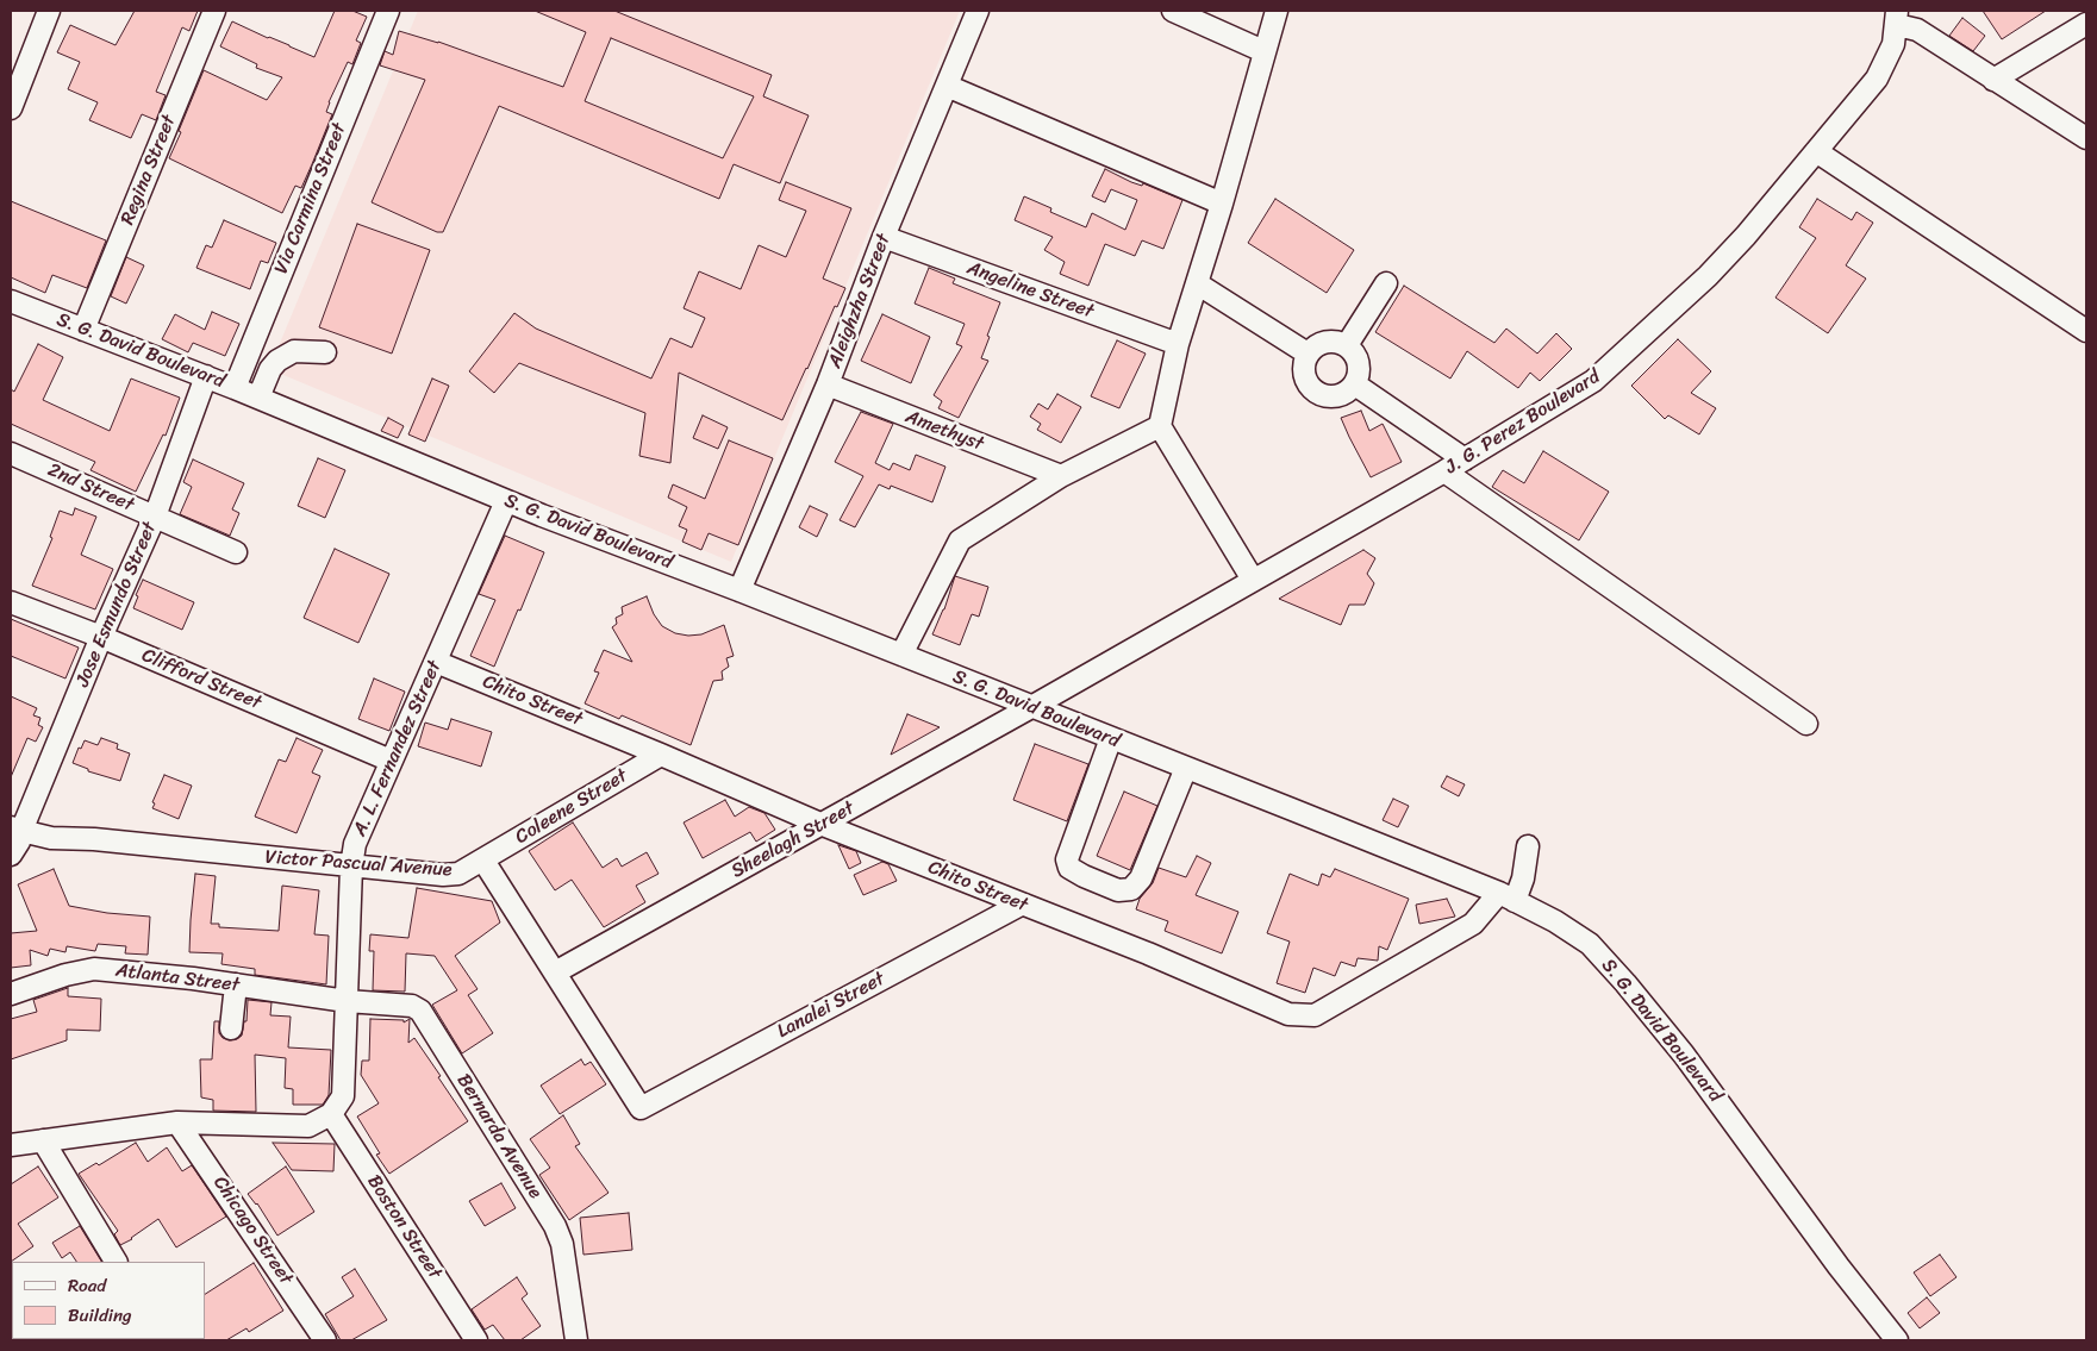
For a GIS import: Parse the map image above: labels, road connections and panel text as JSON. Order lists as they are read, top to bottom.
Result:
{
  "streets": {
    "street": [
      "Regina Street",
      "Via Carmina Street",
      "Angeline Street",
      "Aleighzha Street",
      "S. G. David Boulevard",
      "J. G. Perez Boulevard",
      "Amethyst",
      "2nd Street",
      "Jose Esmundo Street",
      "Clifford Street",
      "Chito Street",
      "A. L. Fernandez Street",
      "Coleene Street",
      "Sheelagh Street",
      "Victor Pascual Avenue",
      "Atlanta Street",
      "Lanalei Street",
      "Bernarda Avenue",
      "Boston Street",
      "Chicago Street"
    ]
  },
  "crossings": [
    ["Regina Street", "S. G. David Boulevard"],
    ["Via Carmina Street", "S. G. David Boulevard"],
    ["Angeline Street", "Aleighzha Street"],
    ["Aleighzha Street", "S. G. David Boulevard"],
    ["Aleighzha Street", "Amethyst"],
    ["S. G. David Boulevard", "J. G. Perez Boulevard"],
    ["S. G. David Boulevard", "Jose Esmundo Street"],
    ["S. G. David Boulevard", "Chito Street"],
    ["S. G. David Boulevard", "A. L. Fernandez Street"],
    ["S. G. David Boulevard", "Sheelagh Street"],
    ["J. G. Perez Boulevard", "Sheelagh Street"],
    ["2nd Street", "Jose Esmundo Street"],
    ["Jose Esmundo Street", "Clifford Street"],
    ["Jose Esmundo Street", "Victor Pascual Avenue"],
    ["Clifford Street", "A. L. Fernandez Street"],
    ["Chito Street", "A. L. Fernandez Street"],
    ["Chito Street", "Coleene Street"],
    ["Chito Street", "Sheelagh Street"],
    ["Chito Street", "Lanalei Street"],
    ["A. L. Fernandez Street", "Victor Pascual Avenue"],
    ["A. L. Fernandez Street", "Atlanta Street"],
    ["A. L. Fernandez Street", "Bernarda Avenue"],
    ["A. L. Fernandez Street", "Boston Street"],
    ["Coleene Street", "Victor Pascual Avenue"],
    ["Sheelagh Street", "Lanalei Street"],
    ["Atlanta Street", "Bernarda Avenue"]
  ],
  "legend": ["Road", "Building"]
}
